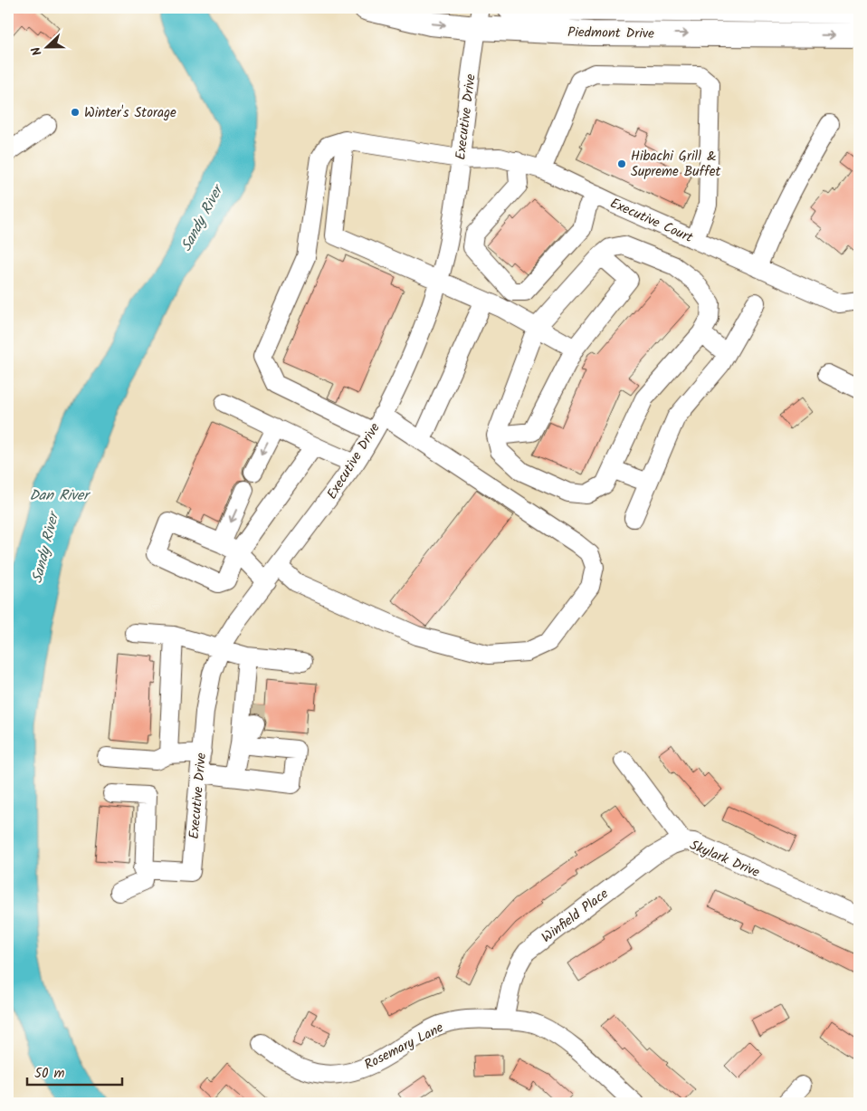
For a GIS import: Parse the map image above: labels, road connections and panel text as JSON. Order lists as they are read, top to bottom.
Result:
{
  "streets": {
    "main road": ["Piedmont Drive"],
    "street": [
      "Executive Drive",
      "Executive Court",
      "Skylark Drive",
      "Winfield Place",
      "Rosemary Lane"
    ]
  },
  "crossings": [
    ["Piedmont Drive", "Executive Drive"],
    ["Executive Drive", "Executive Court"],
    ["Skylark Drive", "Winfield Place"],
    ["Winfield Place", "Rosemary Lane"]
  ],
  "water": ["Sandy River", "Dan River"],
  "places": ["Winter's Storage", "Hibachi Grill & Supreme Buffet"],
  "scale_bar": "50 m",
  "north": "left"
}
